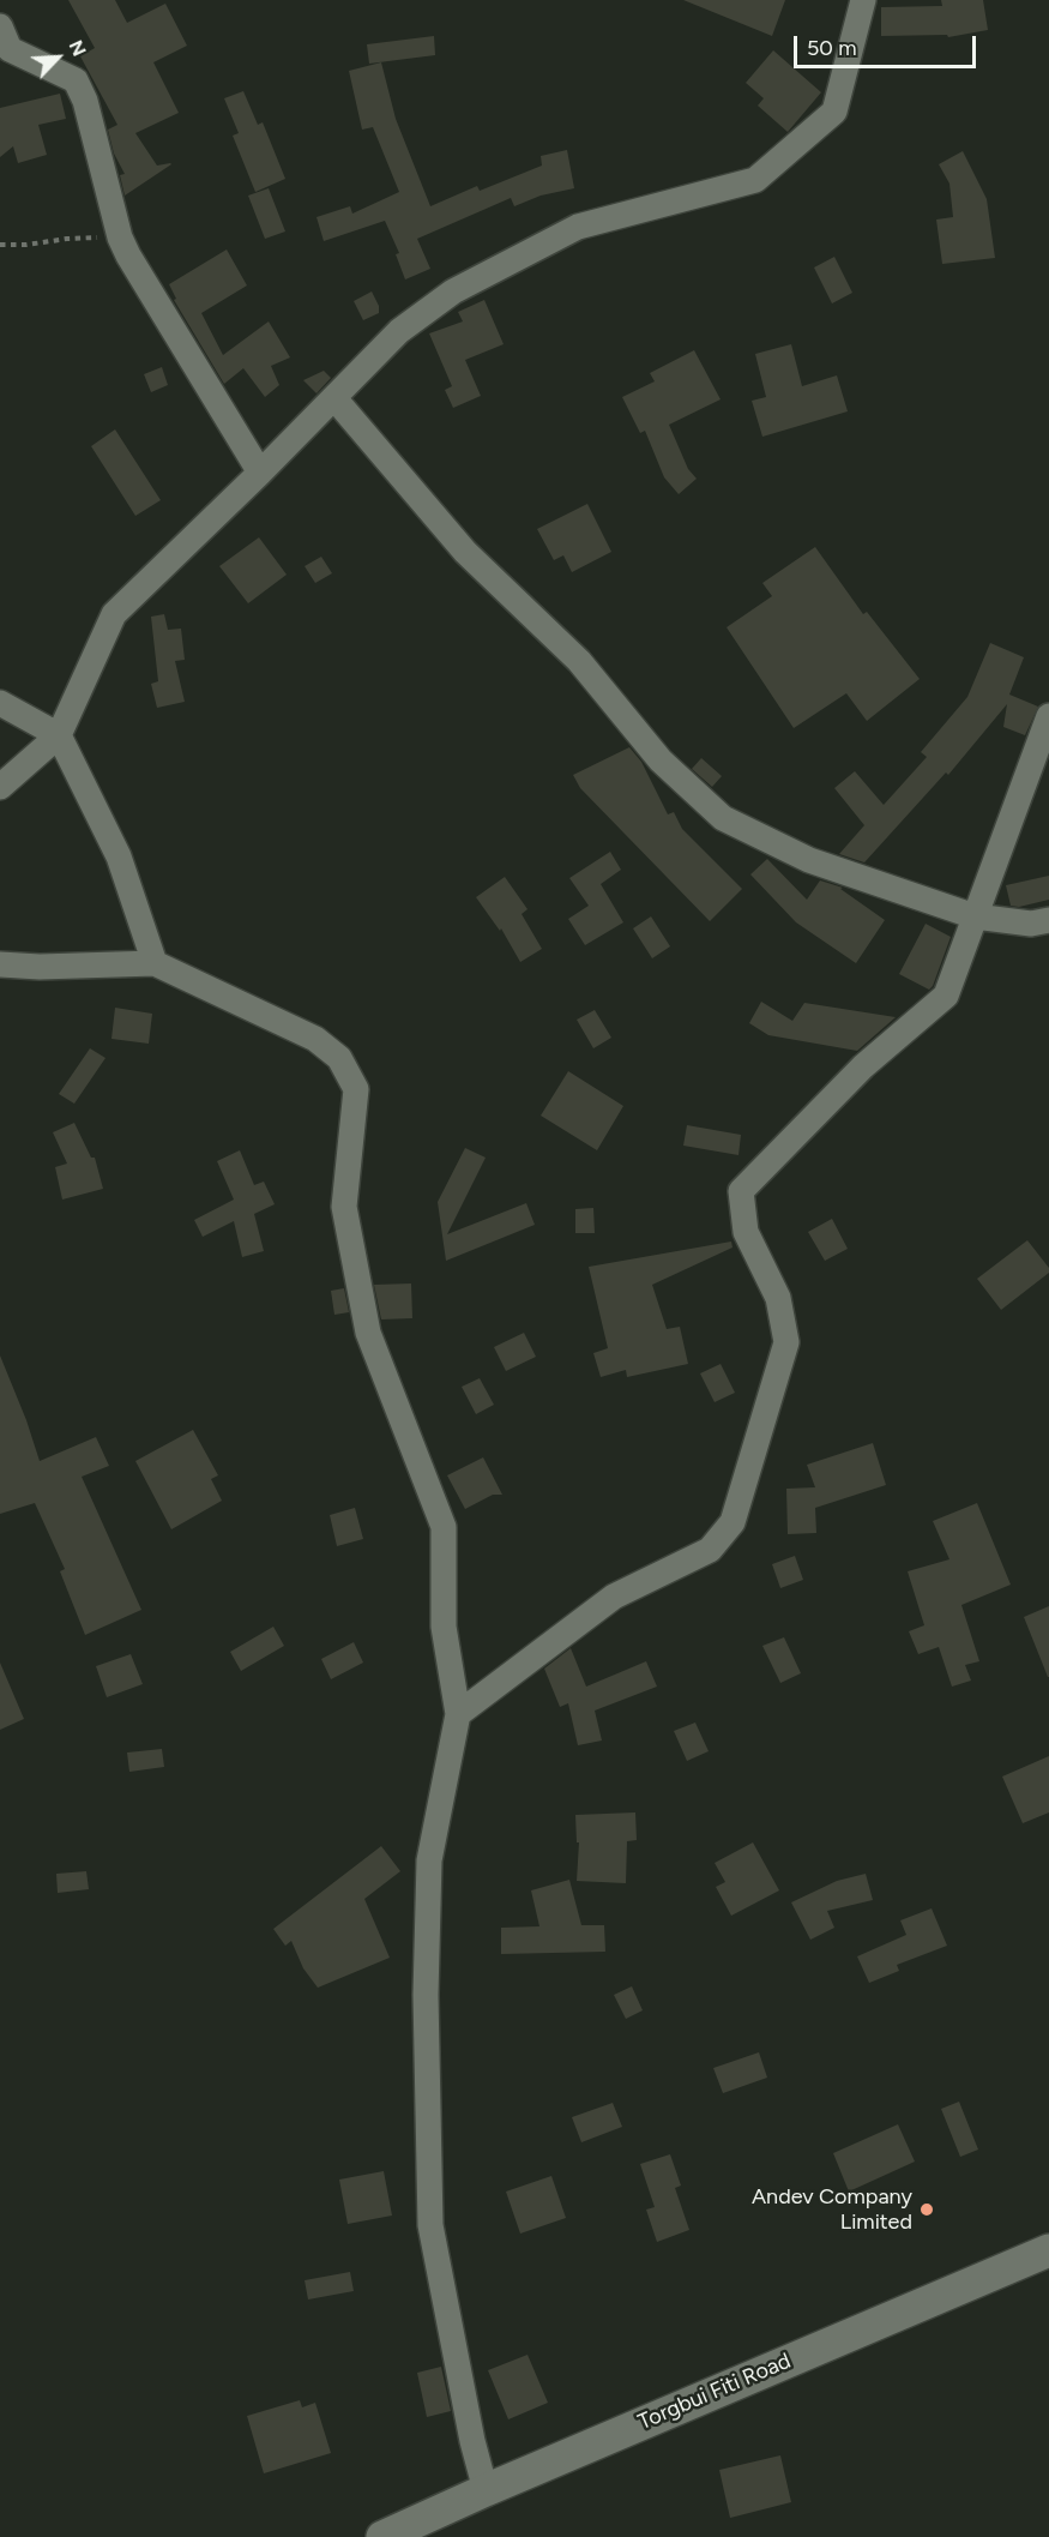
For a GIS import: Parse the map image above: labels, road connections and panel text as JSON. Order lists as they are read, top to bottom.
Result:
{
  "streets": {
    "street": ["Torgbui Fiti Road"]
  },
  "places": ["Andev Company Limited"],
  "scale_bar": "50 m",
  "north": "top right"
}
